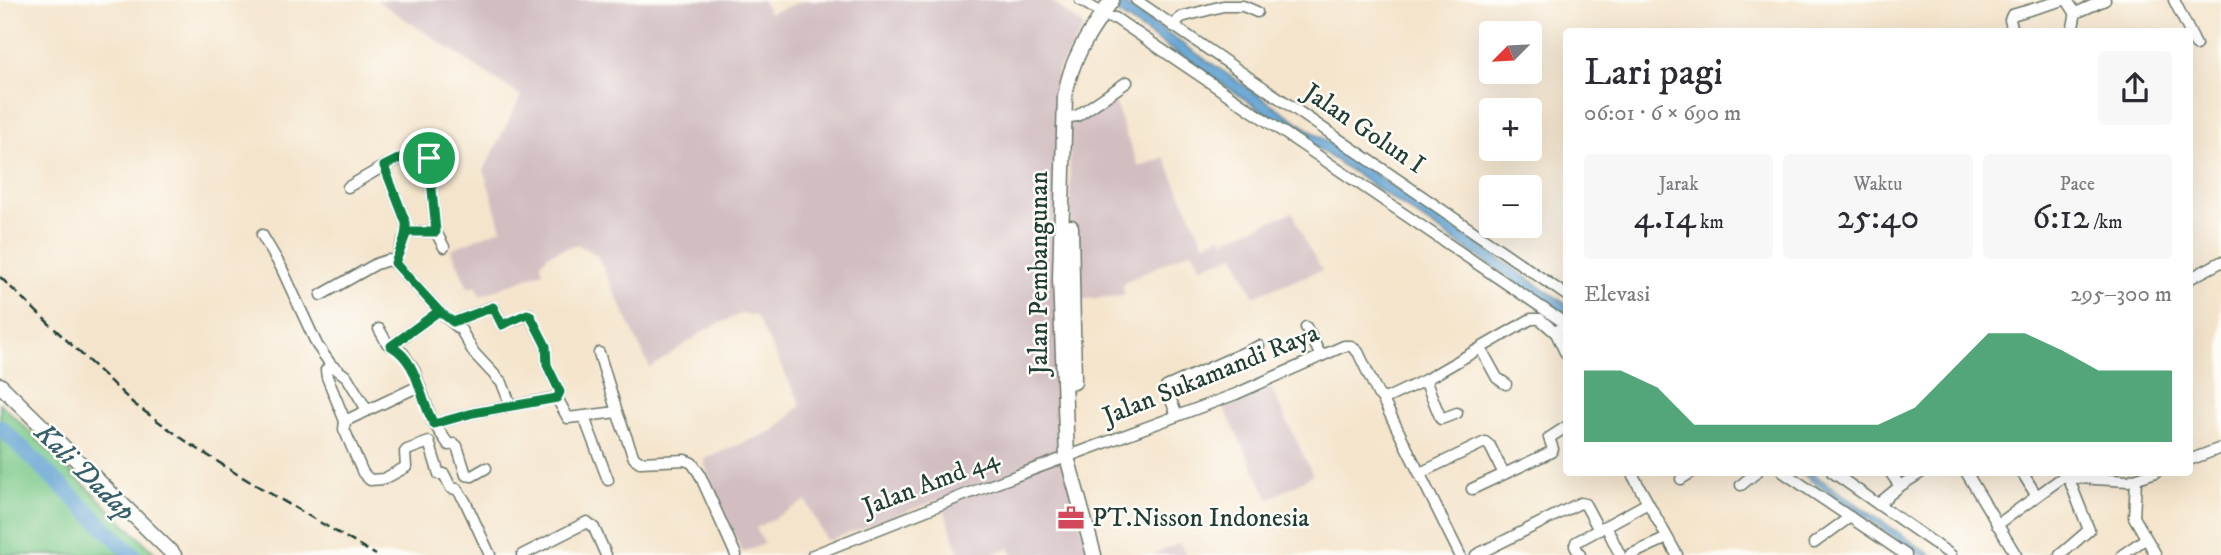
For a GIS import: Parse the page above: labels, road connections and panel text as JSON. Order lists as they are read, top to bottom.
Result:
{
  "streets": {
    "main road": ["Jalan Pembangunan"],
    "street": ["Jalan Golun I", "Jalan Sukamandi Raya", "Jalan Amd 44"]
  },
  "crossings": [
    ["Jalan Pembangunan", "Jalan Sukamandi Raya"],
    ["Jalan Pembangunan", "Jalan Amd 44"],
    ["Jalan Sukamandi Raya", "Jalan Amd 44"]
  ],
  "water": ["Kali Dadap"],
  "places": {
    "office": ["PT.Nisson Indonesia"]
  },
  "north": "bottom left",
  "page": {
    "map_buttons": ["+", "−"],
    "heading": ["Lari pagi", "06:01 · 6 × 690 m"],
    "stats": [
      ["Jarak", "4.14 km"],
      ["Waktu", "25:40"],
      ["Pace", "6:12 /km"]
    ],
    "chart": ["Elevasi", "295–300 m"]
  }
}
